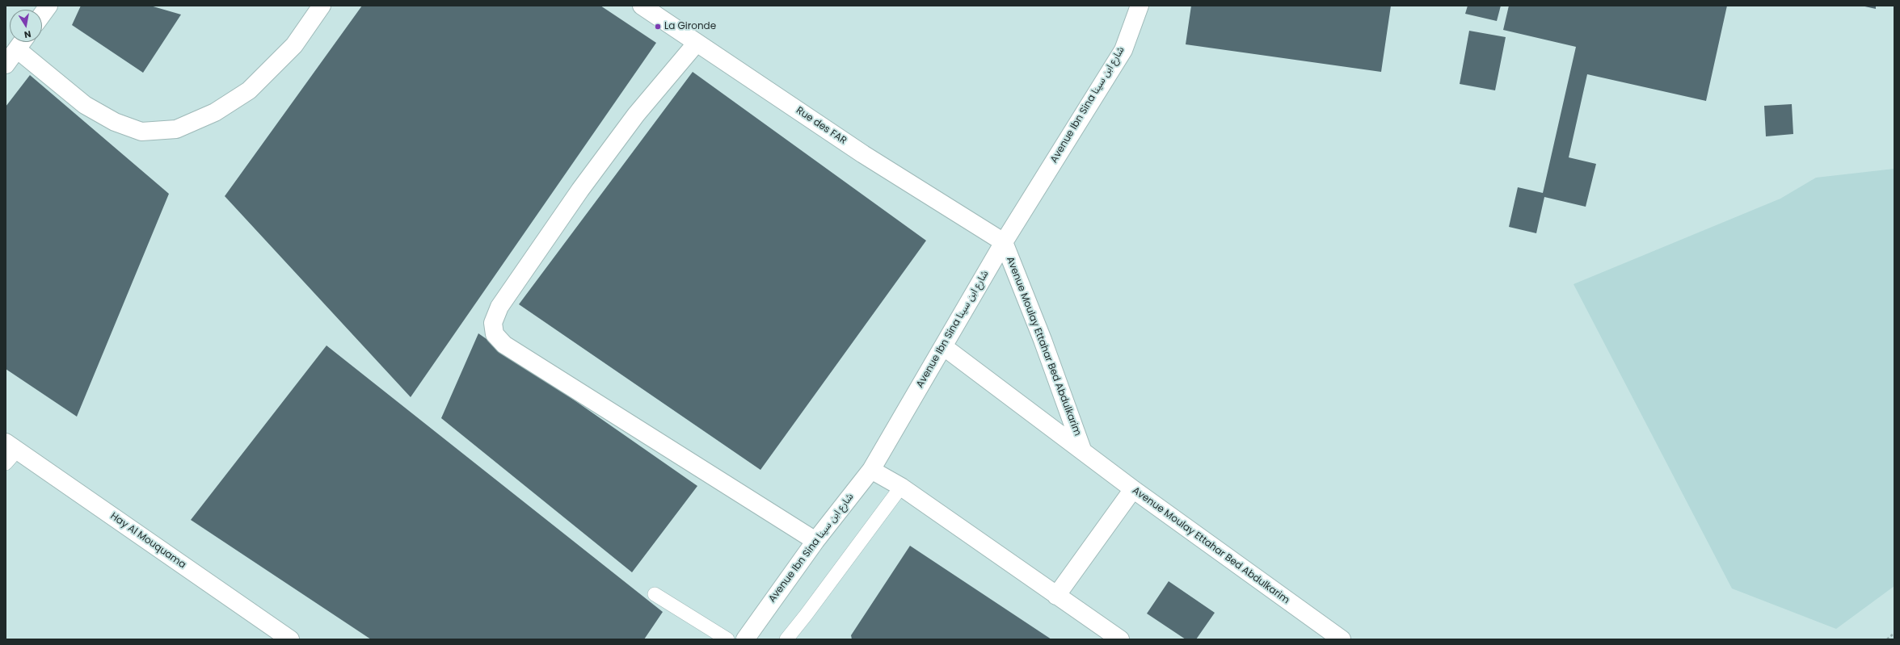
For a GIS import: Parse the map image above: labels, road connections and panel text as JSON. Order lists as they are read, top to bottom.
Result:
{
  "streets": {
    "street": [
      "Avenue Ibn Sina شارع ابن سينا",
      "Rue des FAR",
      "Avenue Moulay Ettahar Bed Abdulkarim",
      "Hay Al Mouquama"
    ]
  },
  "crossings": [
    ["Avenue Ibn Sina شارع ابن سينا", "Rue des FAR"],
    ["Avenue Ibn Sina شارع ابن سينا", "Avenue Moulay Ettahar Bed Abdulkarim"],
    ["Rue des FAR", "Avenue Moulay Ettahar Bed Abdulkarim"]
  ],
  "places": ["La Gironde"],
  "north": "bottom"
}
